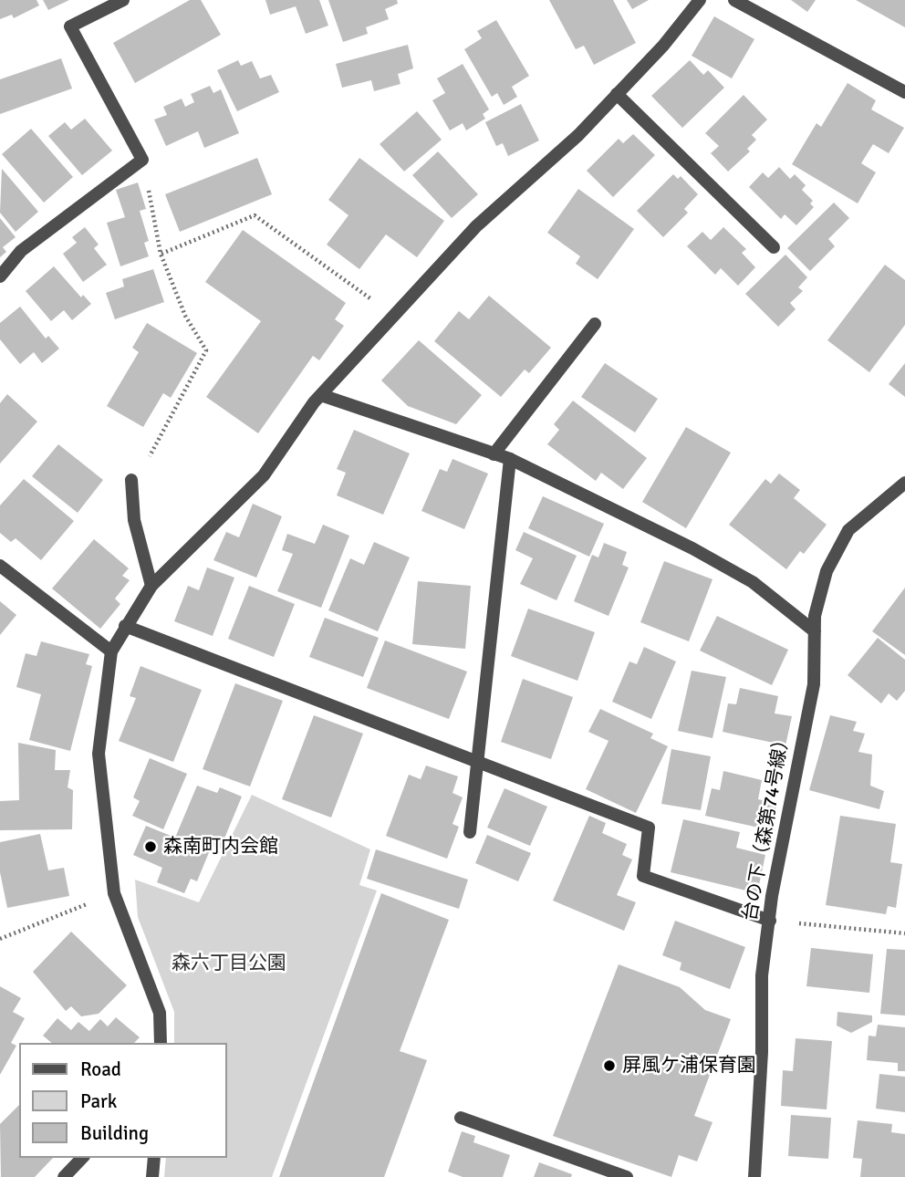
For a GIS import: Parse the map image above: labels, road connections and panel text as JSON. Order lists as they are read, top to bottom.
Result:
{
  "streets": {
    "street": ["台の下（森第74号線）"]
  },
  "parks": ["森六丁目公園"],
  "places": ["森南町内会館", "屏風ケ浦保育園"],
  "legend": ["Road", "Park", "Building"]
}
